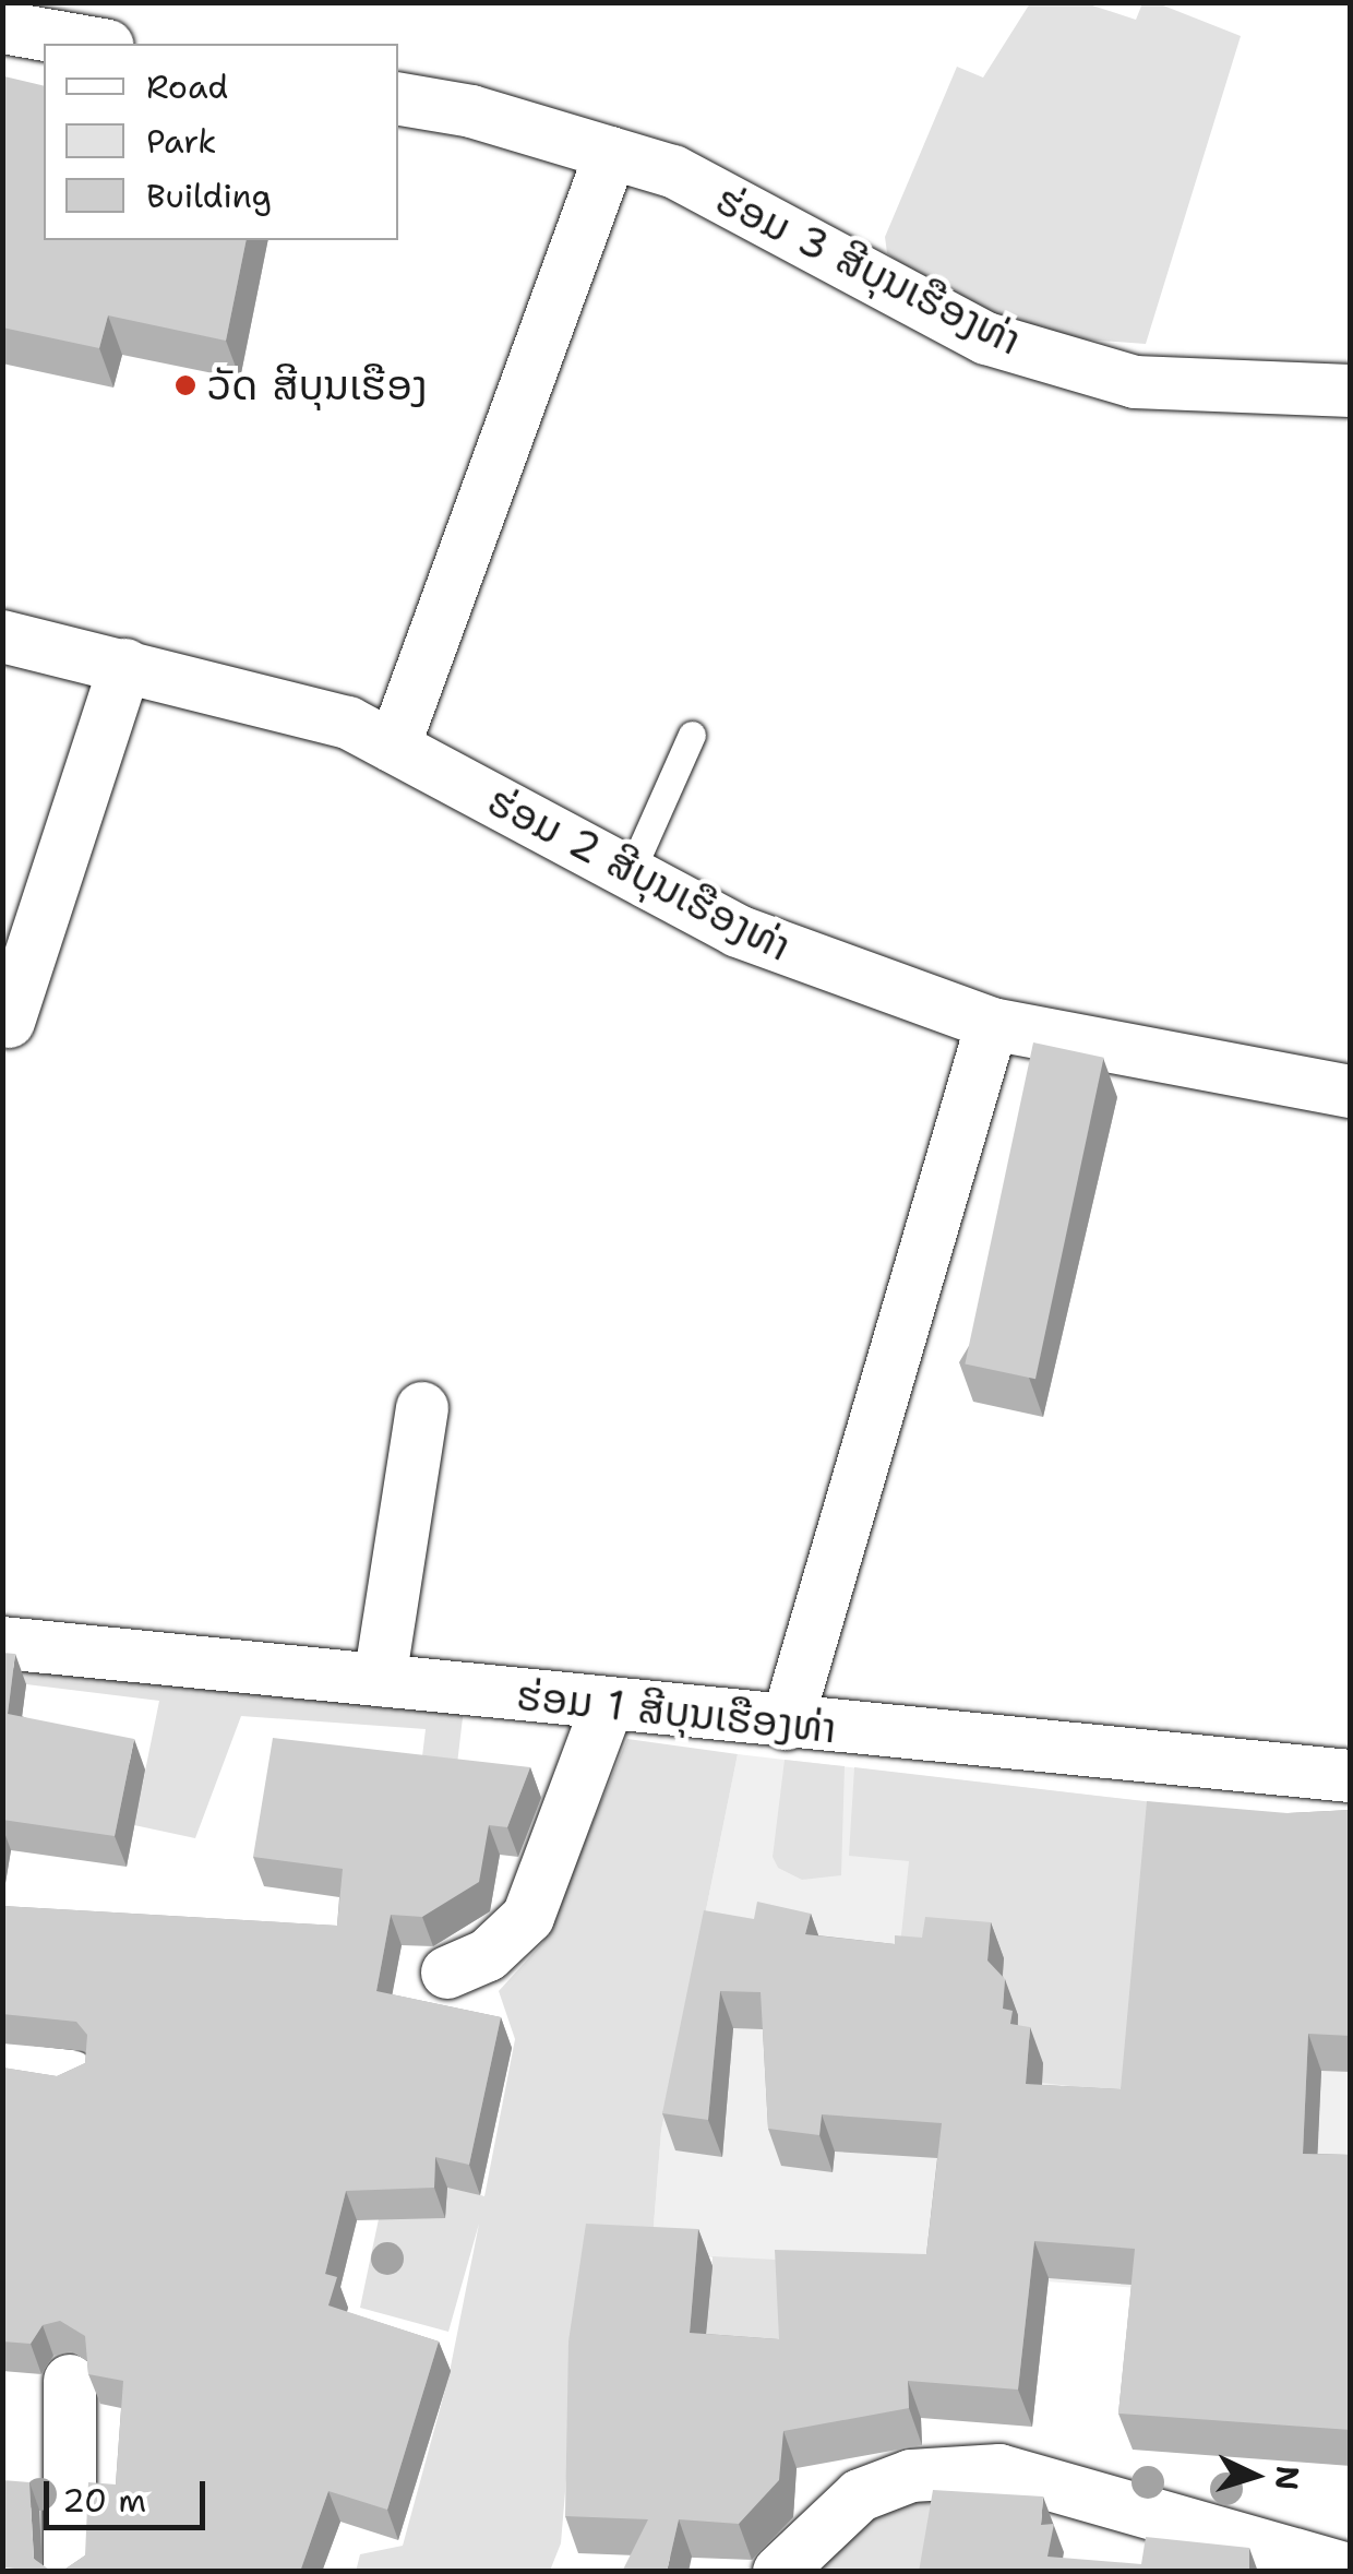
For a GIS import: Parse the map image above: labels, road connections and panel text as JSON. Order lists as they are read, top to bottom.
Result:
{
  "streets": {
    "street": ["ຮ່ອມ 3 ສີບຸນເຮືອງທ່າ", "ຮ່ອມ 2 ສີບຸນເຮືອງທ່າ", "ຮ່ອມ 1 ສີບຸນເຮືອງທ່າ"]
  },
  "places": ["ວັດ ສີບຸນເຮືອງ"],
  "legend": ["Road", "Park", "Building"],
  "scale_bar": "20 m",
  "north": "right"
}
